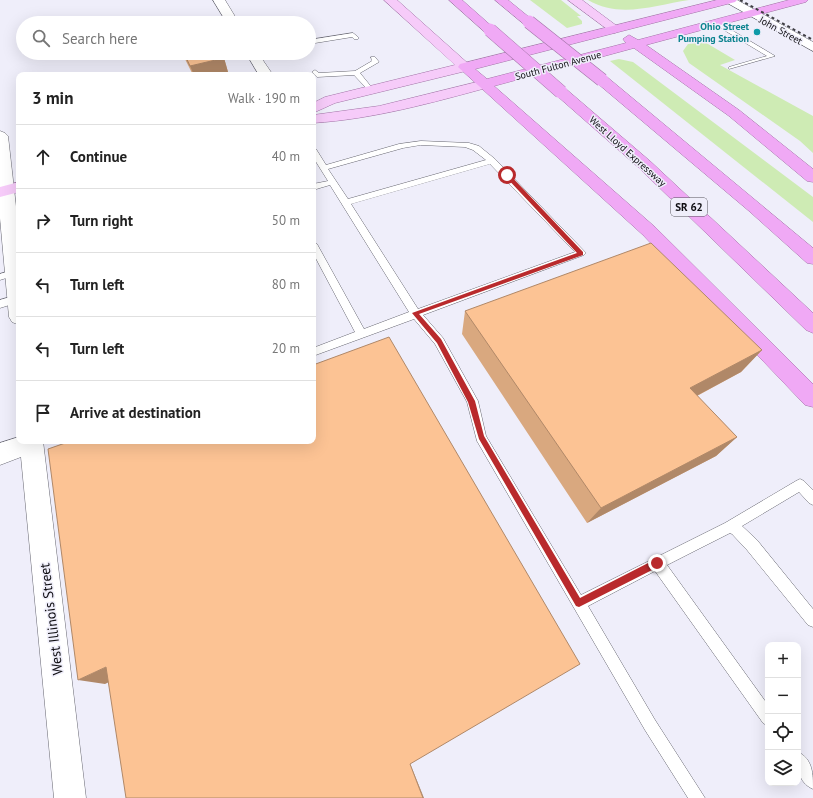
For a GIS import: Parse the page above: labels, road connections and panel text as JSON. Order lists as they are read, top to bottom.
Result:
{
  "streets": {
    "highway": ["South Fulton Avenue", "West Lloyd Expressway", "SR 62"],
    "street": ["John Street", "West Illinois Street"]
  },
  "crossings": [
    ["John Street", "South Fulton Avenue"]
  ],
  "places": ["Ohio Street Pumping Station"],
  "page": {
    "search": "Search here",
    "heading": ["3 min", "Walk · 190 m"],
    "list": [
      ["Continue", "40 m"],
      ["Turn right", "50 m"],
      ["Turn left", "80 m"],
      ["Turn left", "20 m"],
      "Arrive at destination"
    ],
    "map_buttons": ["+", "−"]
  }
}
